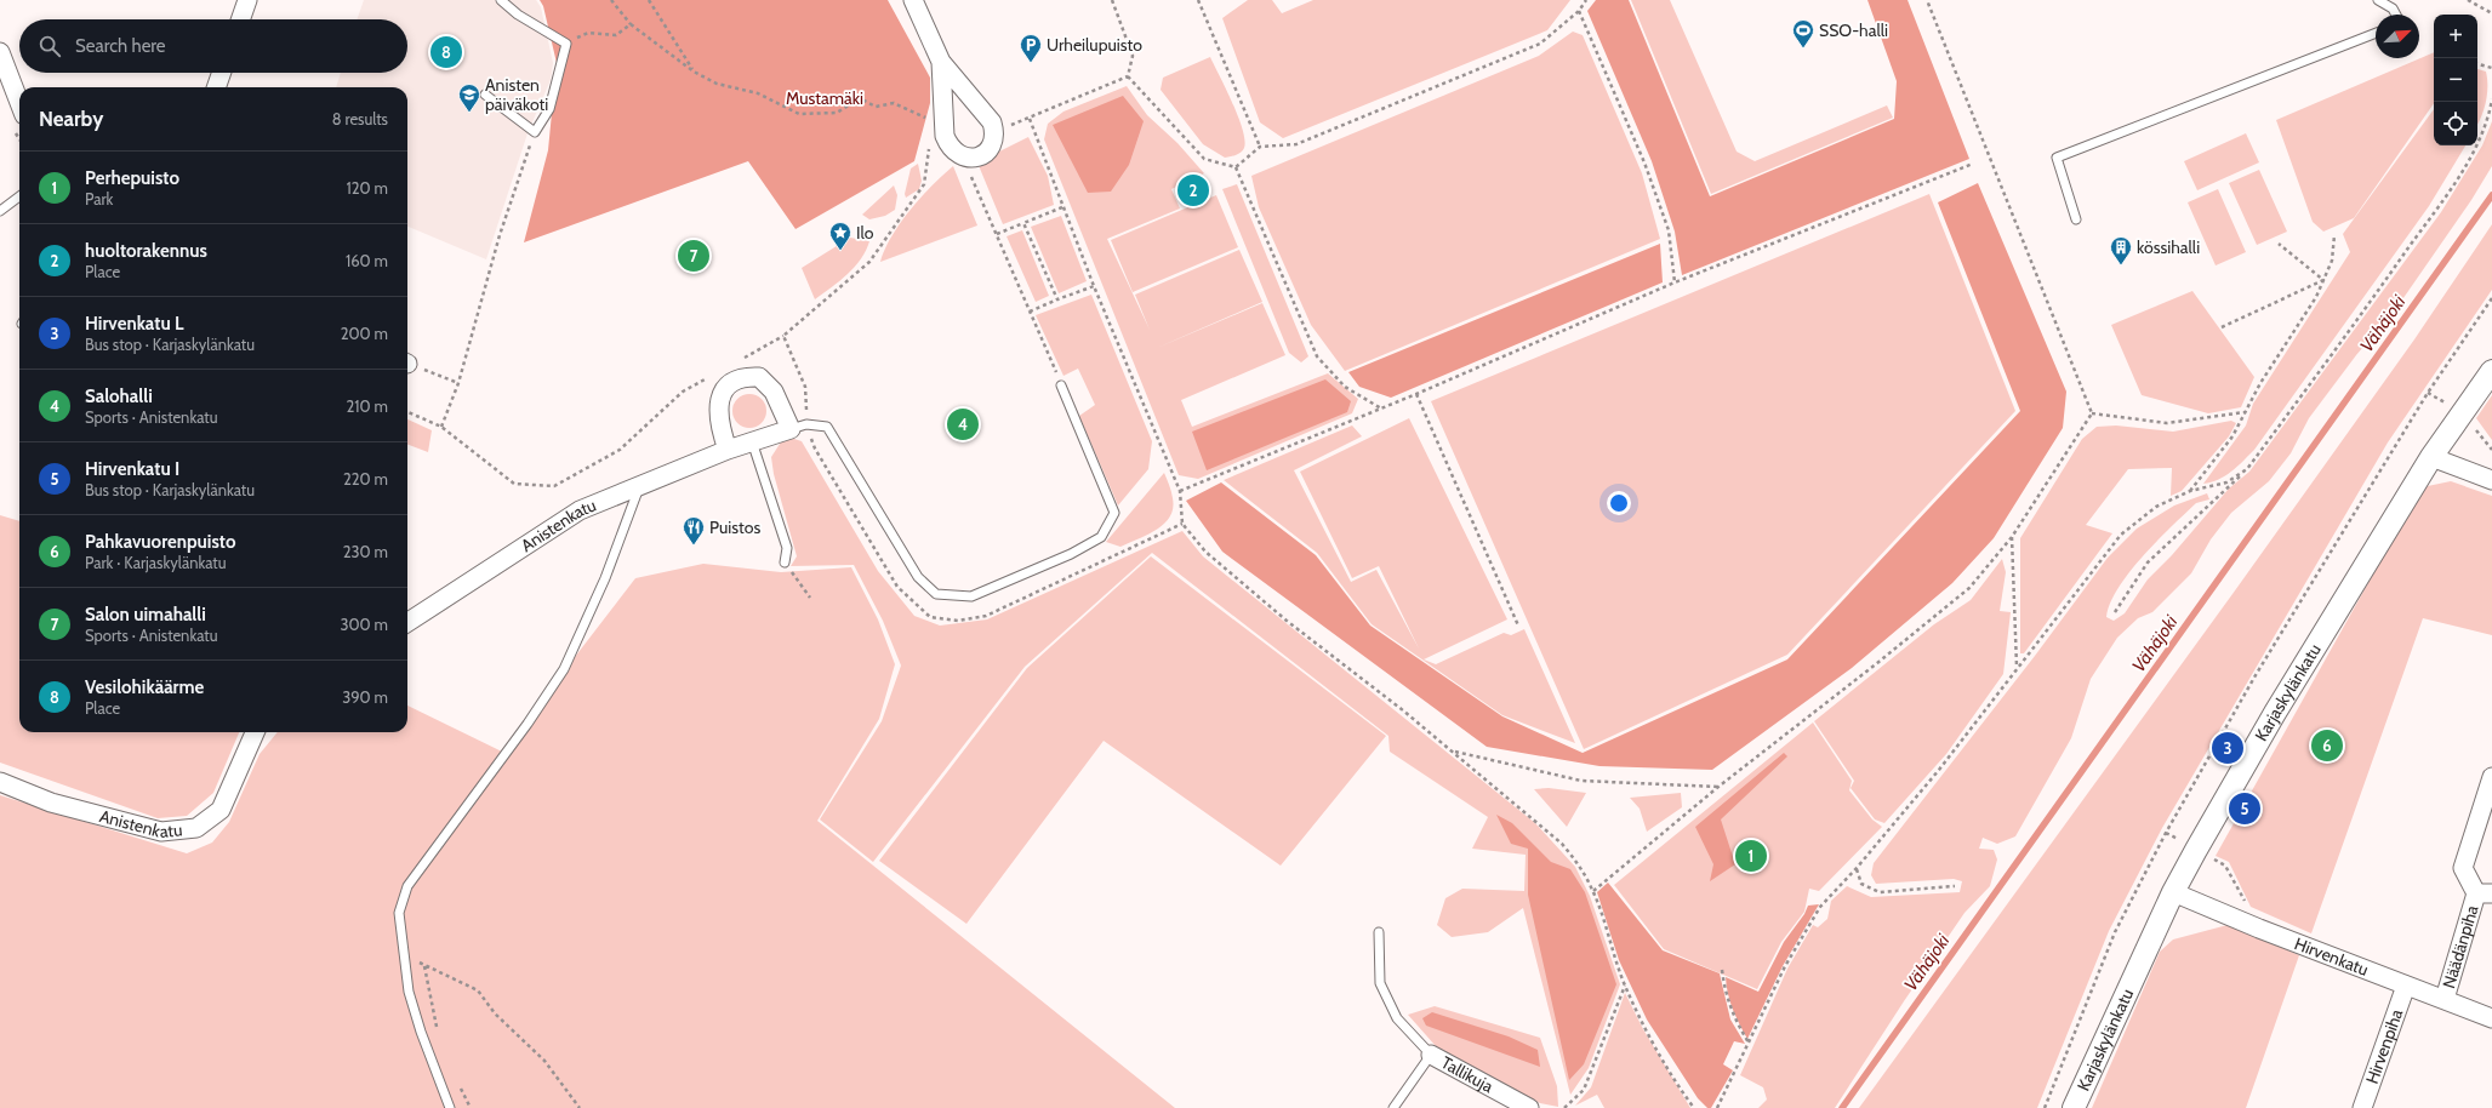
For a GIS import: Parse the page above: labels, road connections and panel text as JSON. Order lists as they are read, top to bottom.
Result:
{
  "streets": {
    "street": [
      "Anistenkatu",
      "Karjaskylänkatu",
      "Näädänpiha",
      "Hirvenkatu",
      "Hirvenpiha",
      "Tallikuja"
    ]
  },
  "crossings": [
    ["Karjaskylänkatu", "Hirvenkatu"],
    ["Näädänpiha", "Hirvenkatu"],
    ["Hirvenkatu", "Hirvenpiha"]
  ],
  "water": ["Vähäjoki"],
  "parks": ["Mustamäki"],
  "places": {
    "sports": ["SSO-halli"],
    "parking": ["Urheilupuisto"],
    "school or university": ["Anisten päiväkoti"],
    "place": ["Ilo"],
    "building": ["kössihalli"],
    "restaurant": ["Puistos"]
  },
  "north": "top right",
  "page": {
    "map_buttons": ["+", "−"],
    "search": "Search here",
    "pins": [
      "8",
      "2",
      "7",
      "4",
      "6",
      "3",
      "5",
      "1"
    ],
    "heading": ["Nearby", "8 results"],
    "list": [
      {
        "mark": "1",
        "name": "Perhepuisto",
        "note": "Park",
        "value": "120 m"
      },
      {
        "mark": "2",
        "name": "huoltorakennus",
        "note": "Place",
        "value": "160 m"
      },
      {
        "mark": "3",
        "name": "Hirvenkatu L",
        "note": "Bus stop · Karjaskylänkatu",
        "value": "200 m"
      },
      {
        "mark": "4",
        "name": "Salohalli",
        "note": "Sports · Anistenkatu",
        "value": "210 m"
      },
      {
        "mark": "5",
        "name": "Hirvenkatu I",
        "note": "Bus stop · Karjaskylänkatu",
        "value": "220 m"
      },
      {
        "mark": "6",
        "name": "Pahkavuorenpuisto",
        "note": "Park · Karjaskylänkatu",
        "value": "230 m"
      },
      {
        "mark": "7",
        "name": "Salon uimahalli",
        "note": "Sports · Anistenkatu",
        "value": "300 m"
      },
      {
        "mark": "8",
        "name": "Vesilohikäärme",
        "note": "Place",
        "value": "390 m"
      }
    ]
  }
}
